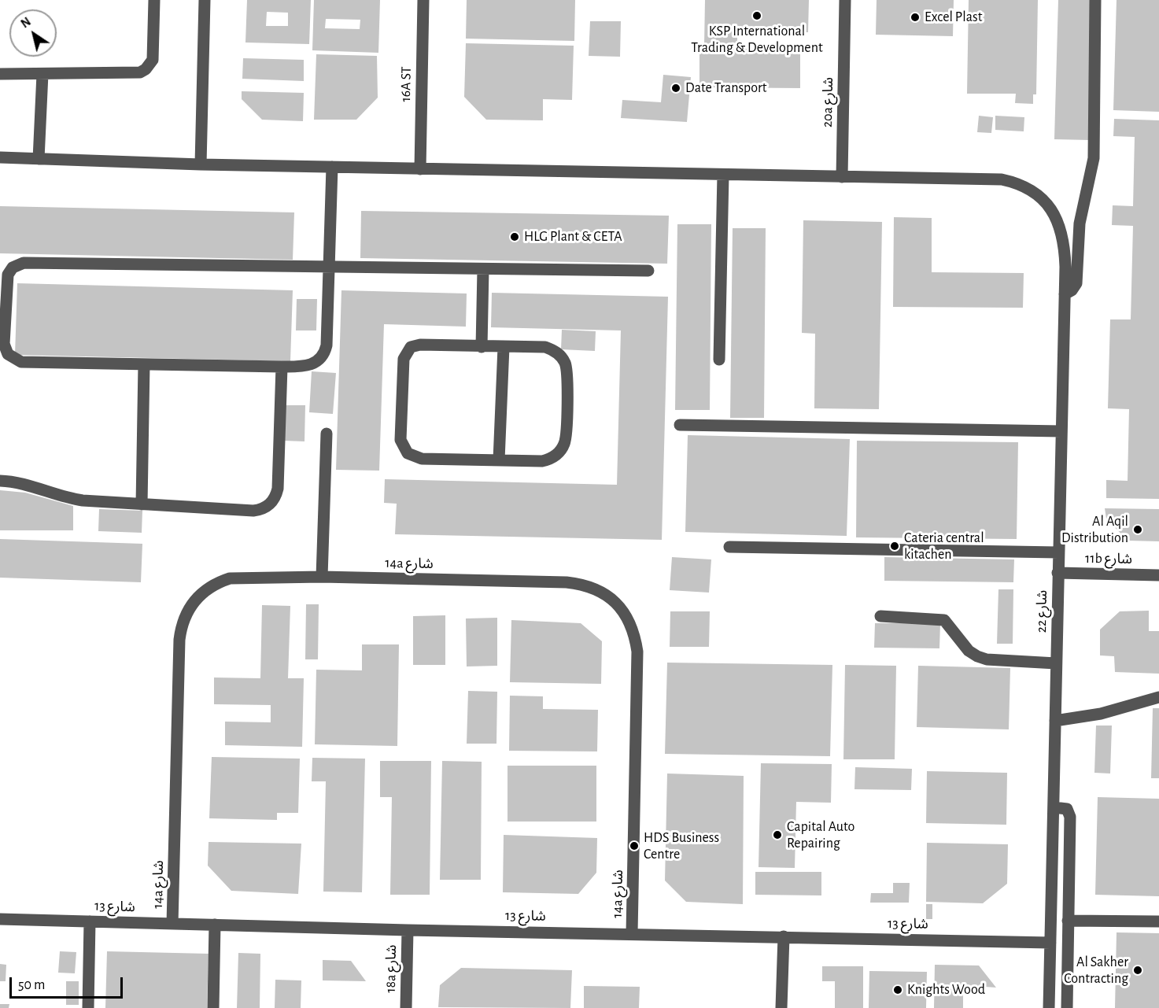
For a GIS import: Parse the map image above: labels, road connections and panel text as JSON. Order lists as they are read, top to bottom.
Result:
{
  "streets": {
    "street": [
      "16A ST",
      "20a شارع",
      "11b شارع",
      "14a شارع",
      "شارع 22",
      "شارع 13",
      "18a شارع"
    ]
  },
  "crossings": [
    ["20a شارع", "شارع 22"],
    ["11b شارع", "شارع 22"],
    ["14a شارع", "شارع 13"],
    ["شارع 22", "شارع 13"],
    ["شارع 13", "18a شارع"]
  ],
  "places": [
    "KSP International Trading & Development",
    "Excel Plast",
    "Date Transport",
    "HLG Plant & CETA",
    "Al Aqil Distribution",
    "Cateria central kitachen",
    "Capital Auto Repairing",
    "HDS Business Centre",
    "Al Sakher Contracting",
    "Knights Wood"
  ],
  "scale_bar": "50 m",
  "north": "top left"
}
